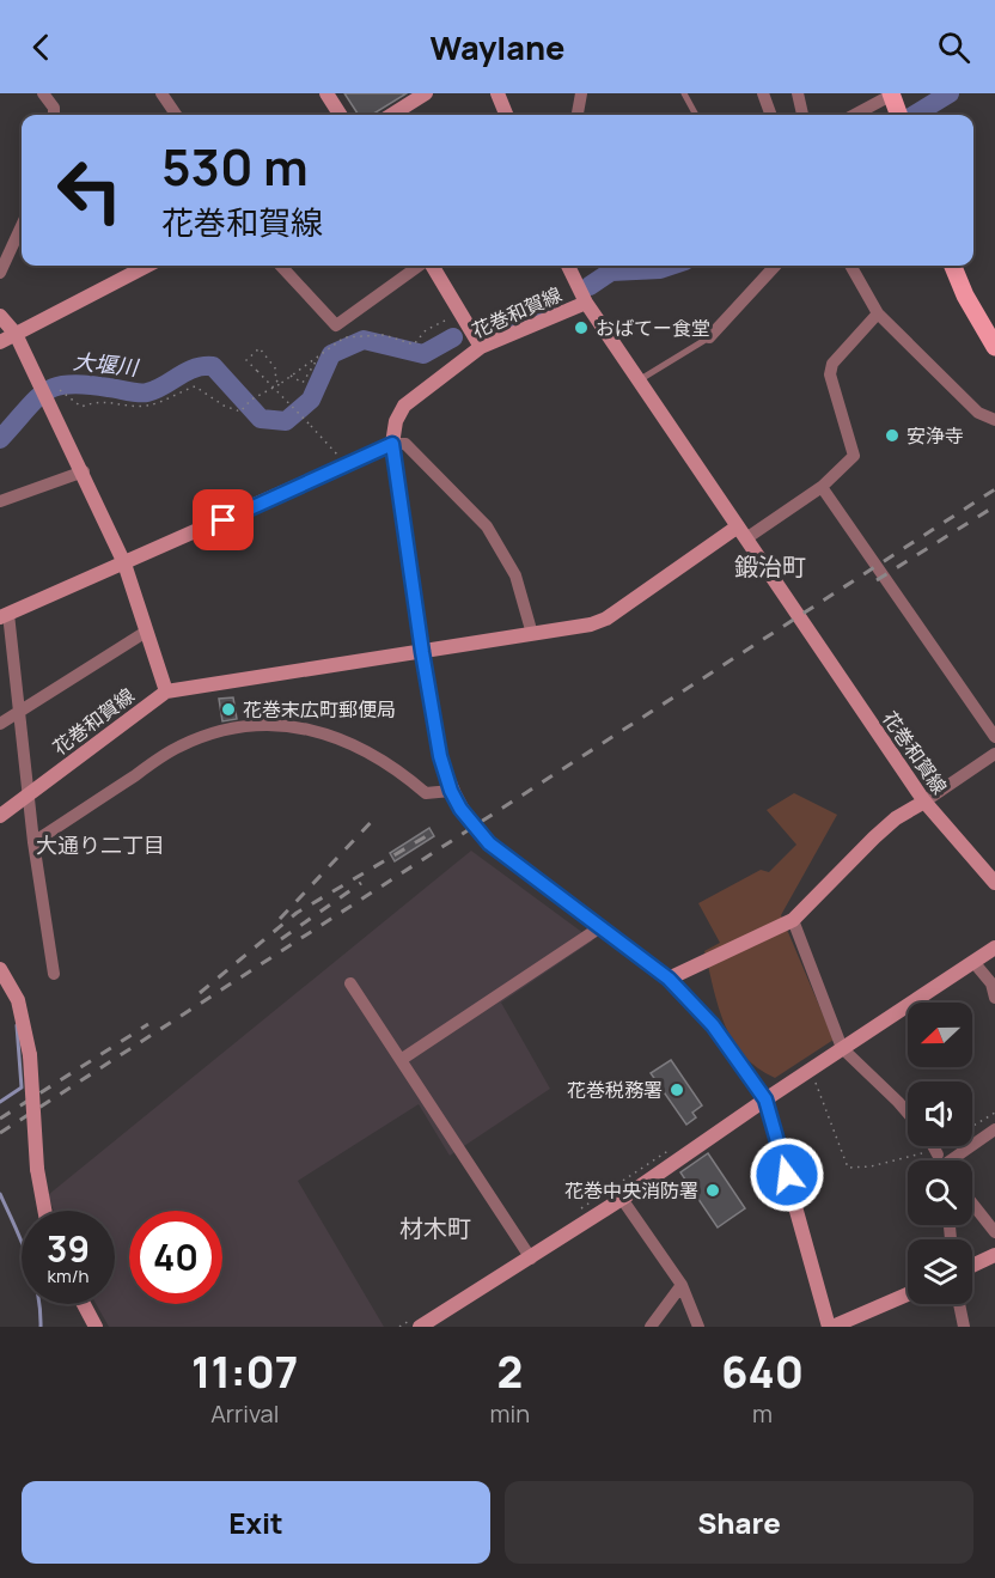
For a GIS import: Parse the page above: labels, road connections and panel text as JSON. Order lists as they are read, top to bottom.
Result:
{
  "streets": {
    "street": ["花巻和賀線"]
  },
  "districts": ["鍛治町", "大通り二丁目", "材木町"],
  "water": ["大堰川"],
  "places": [
    "おばてー食堂",
    "安浄寺",
    "花巻末広町郵便局",
    "花巻税務署",
    "花巻中央消防署"
  ],
  "north": "left",
  "page": {
    "header": "Waylane",
    "turn": ["530 m", "花巻和賀線"],
    "speed": "39 km/h",
    "limit": "40",
    "eta": [
      "11:07",
      "Arrival",
      "2",
      "min",
      "640",
      "m"
    ],
    "buttons": ["Exit", "Share"]
  }
}
